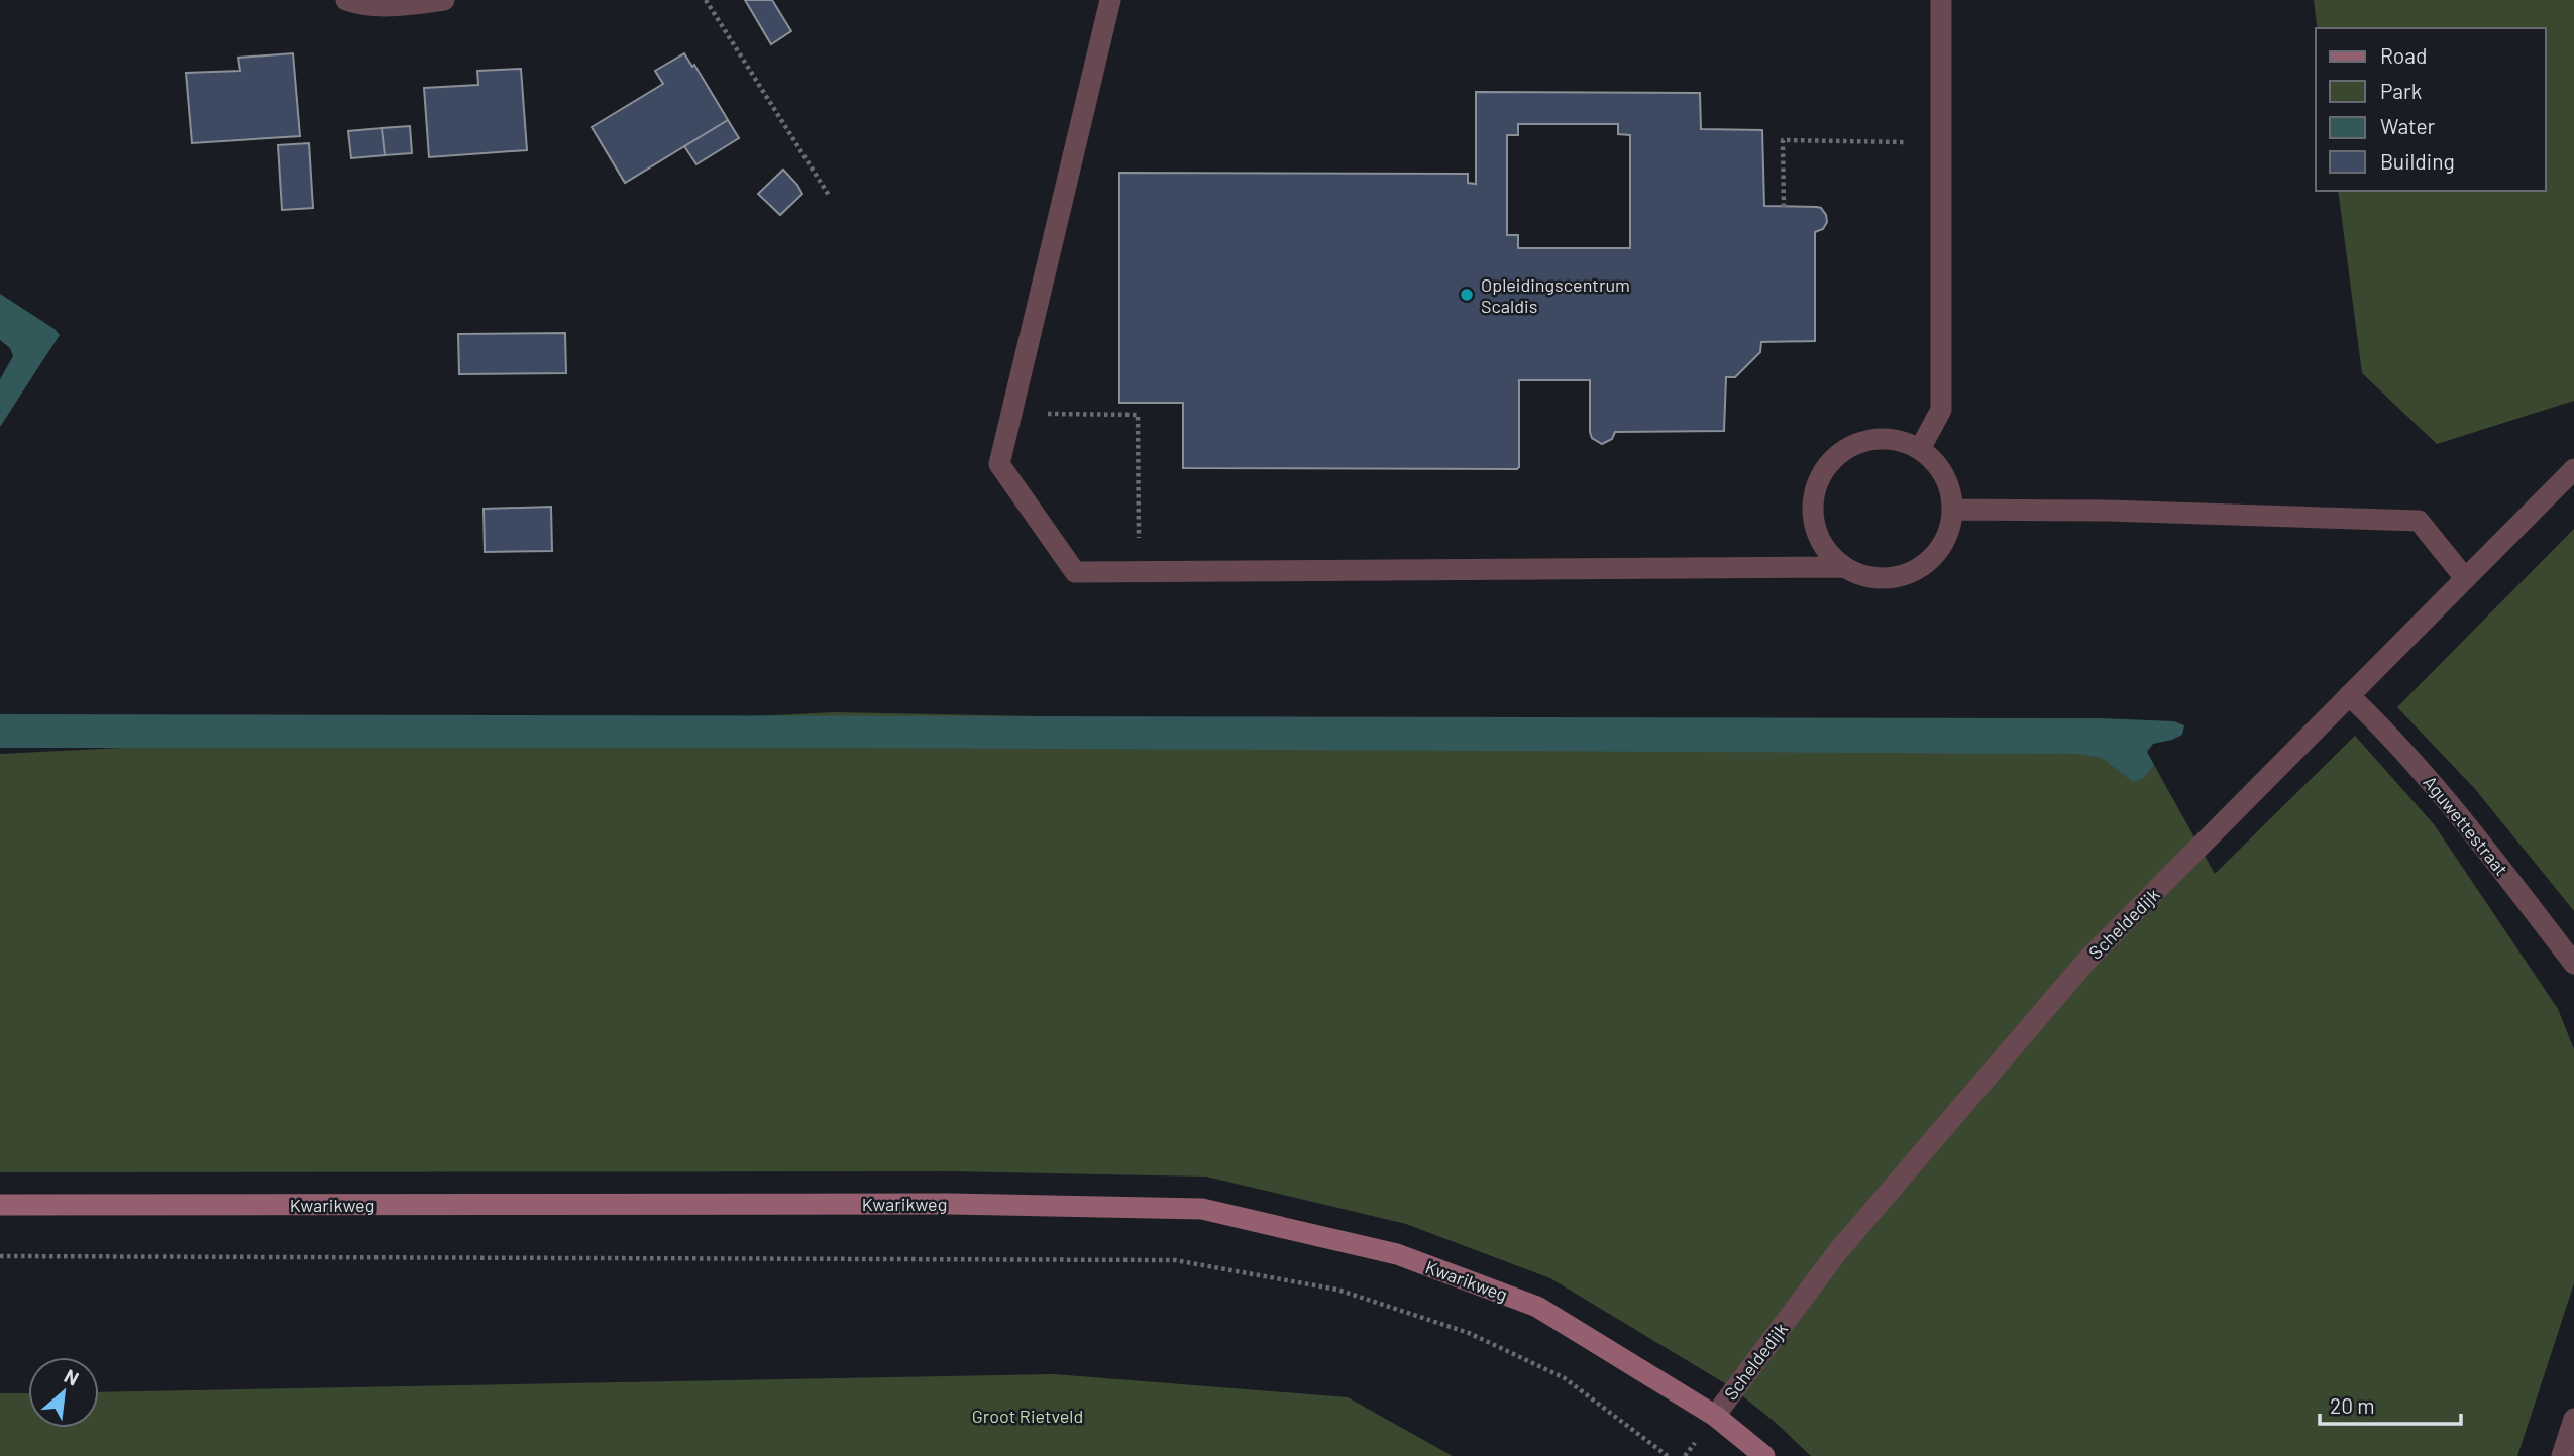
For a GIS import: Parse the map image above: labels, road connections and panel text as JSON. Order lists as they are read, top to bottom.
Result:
{
  "streets": {
    "street": ["Aguwettestraat", "Scheldedijk", "Kwarikweg"]
  },
  "crossings": [
    ["Aguwettestraat", "Scheldedijk"],
    ["Scheldedijk", "Kwarikweg"]
  ],
  "parks": ["Groot Rietveld"],
  "places": ["Opleidingscentrum Scaldis"],
  "legend": [
    "Road",
    "Park",
    "Water",
    "Building"
  ],
  "scale_bar": "20 m",
  "north": "top right"
}
